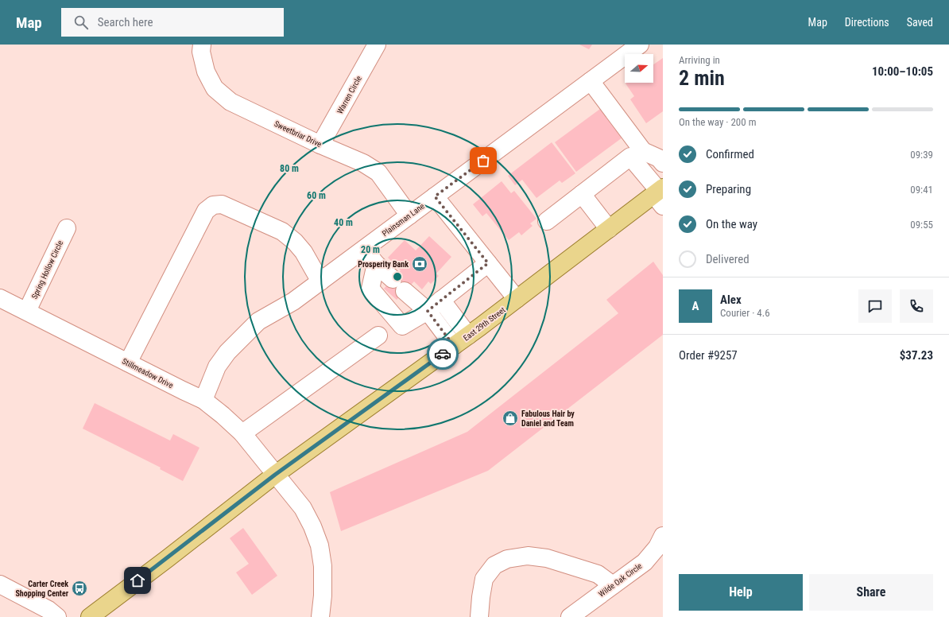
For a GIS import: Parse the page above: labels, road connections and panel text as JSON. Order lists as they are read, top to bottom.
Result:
{
  "streets": {
    "main road": ["East 29th Street"],
    "street": [
      "Warren Circle",
      "Sweetbriar Drive",
      "Plainsman Lane",
      "Spring Hollow Circle",
      "Stillmeadow Drive",
      "Wilde Oak Circle"
    ]
  },
  "crossings": [
    ["Warren Circle", "Sweetbriar Drive"],
    ["Sweetbriar Drive", "Plainsman Lane"],
    ["Plainsman Lane", "Stillmeadow Drive"],
    ["Spring Hollow Circle", "Stillmeadow Drive"],
    ["East 29th Street", "Stillmeadow Drive"]
  ],
  "places": {
    "bank": ["Prosperity Bank"],
    "shop": ["Fabulous Hair by Daniel and Team"],
    "bus stop": ["Carter Creek Shopping Center"]
  },
  "north": "right",
  "page": {
    "header": "Map",
    "search": "Search here",
    "nav": ["Map", "Directions", "Saved"],
    "heading": ["2 min", "Arriving in", "10:00–10:05"],
    "panel": [
      "Alex",
      "Courier · 4.6",
      "Order #9257",
      "$37.23"
    ],
    "bar": "On the way · 200 m",
    "list": [
      ["Confirmed", "09:39"],
      ["Preparing", "09:41"],
      ["On the way", "09:55"],
      "Delivered"
    ],
    "round": "A",
    "buttons": ["Help", "Share"]
  },
  "rings": [
    "80 m",
    "60 m",
    "40 m",
    "20 m"
  ]
}
